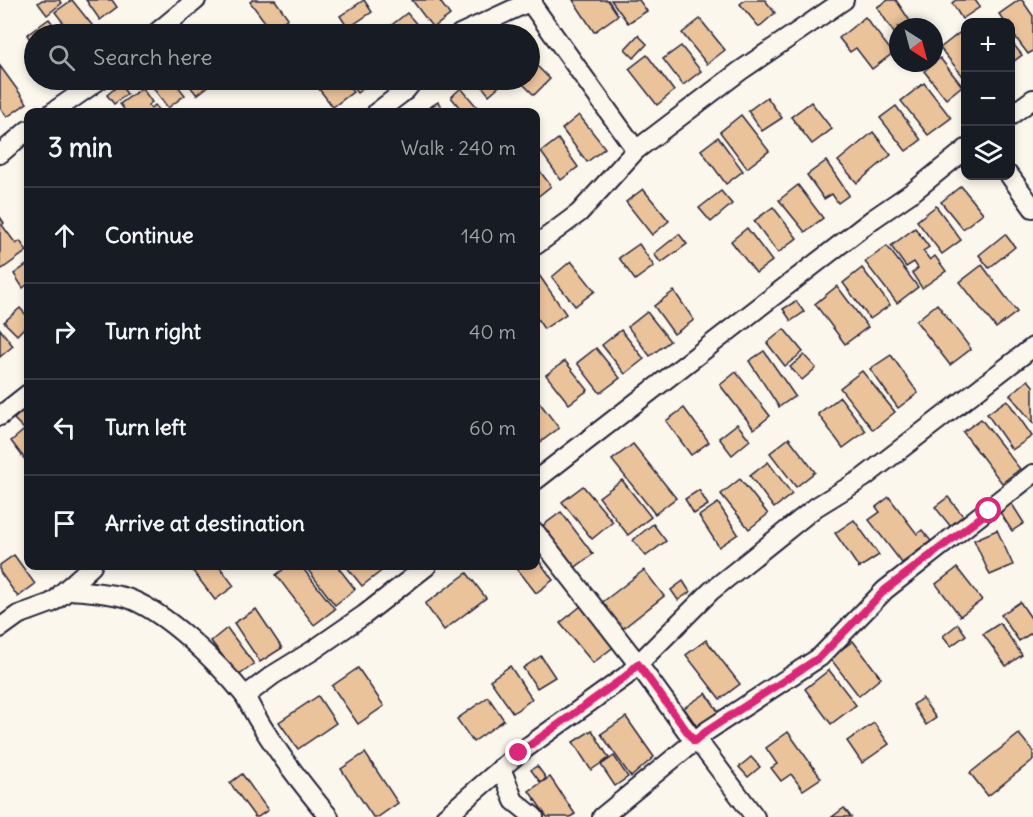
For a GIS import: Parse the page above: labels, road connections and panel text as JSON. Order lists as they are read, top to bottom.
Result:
{
  "north": "bottom right",
  "page": {
    "map_buttons": ["+", "−"],
    "search": "Search here",
    "heading": ["3 min", "Walk · 240 m"],
    "list": [
      ["Continue", "140 m"],
      ["Turn right", "40 m"],
      ["Turn left", "60 m"],
      "Arrive at destination"
    ]
  }
}
